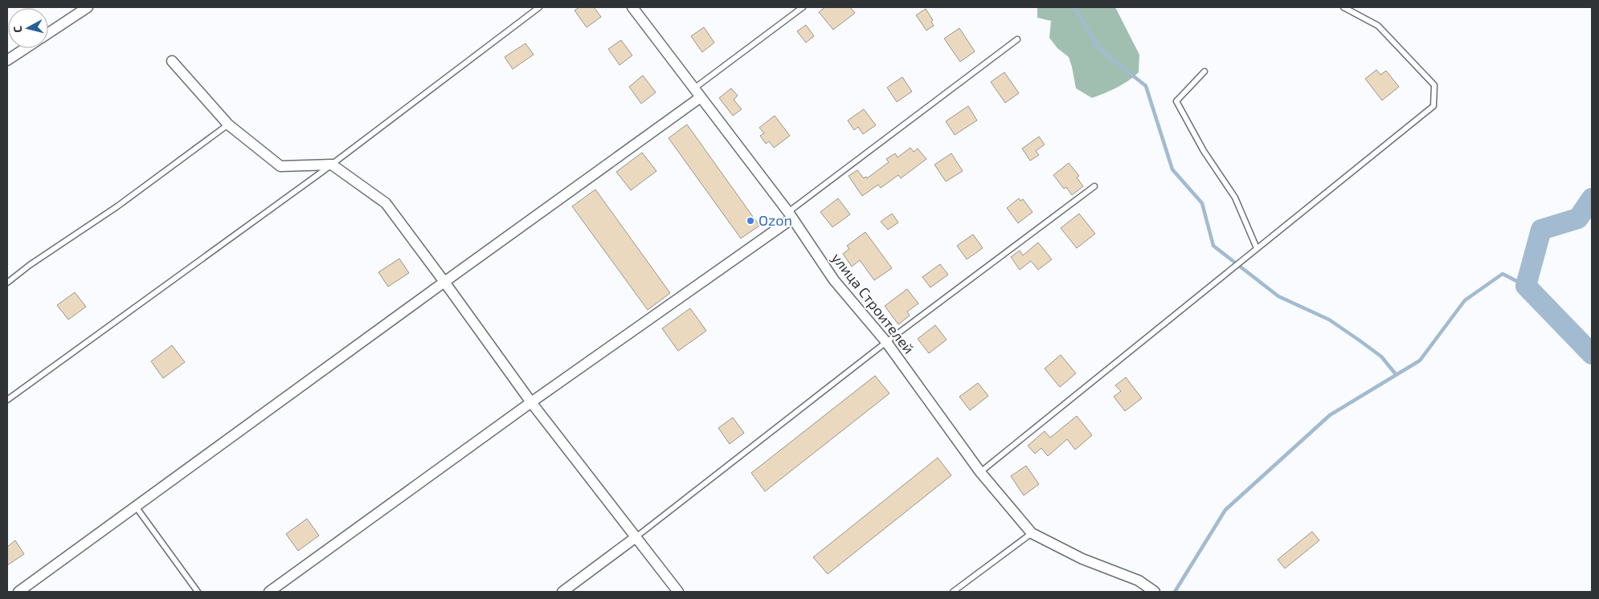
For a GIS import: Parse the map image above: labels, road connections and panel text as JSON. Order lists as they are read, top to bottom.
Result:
{
  "streets": {
    "street": ["улица Строителей"]
  },
  "places": ["Ozon"],
  "north": "left"
}
